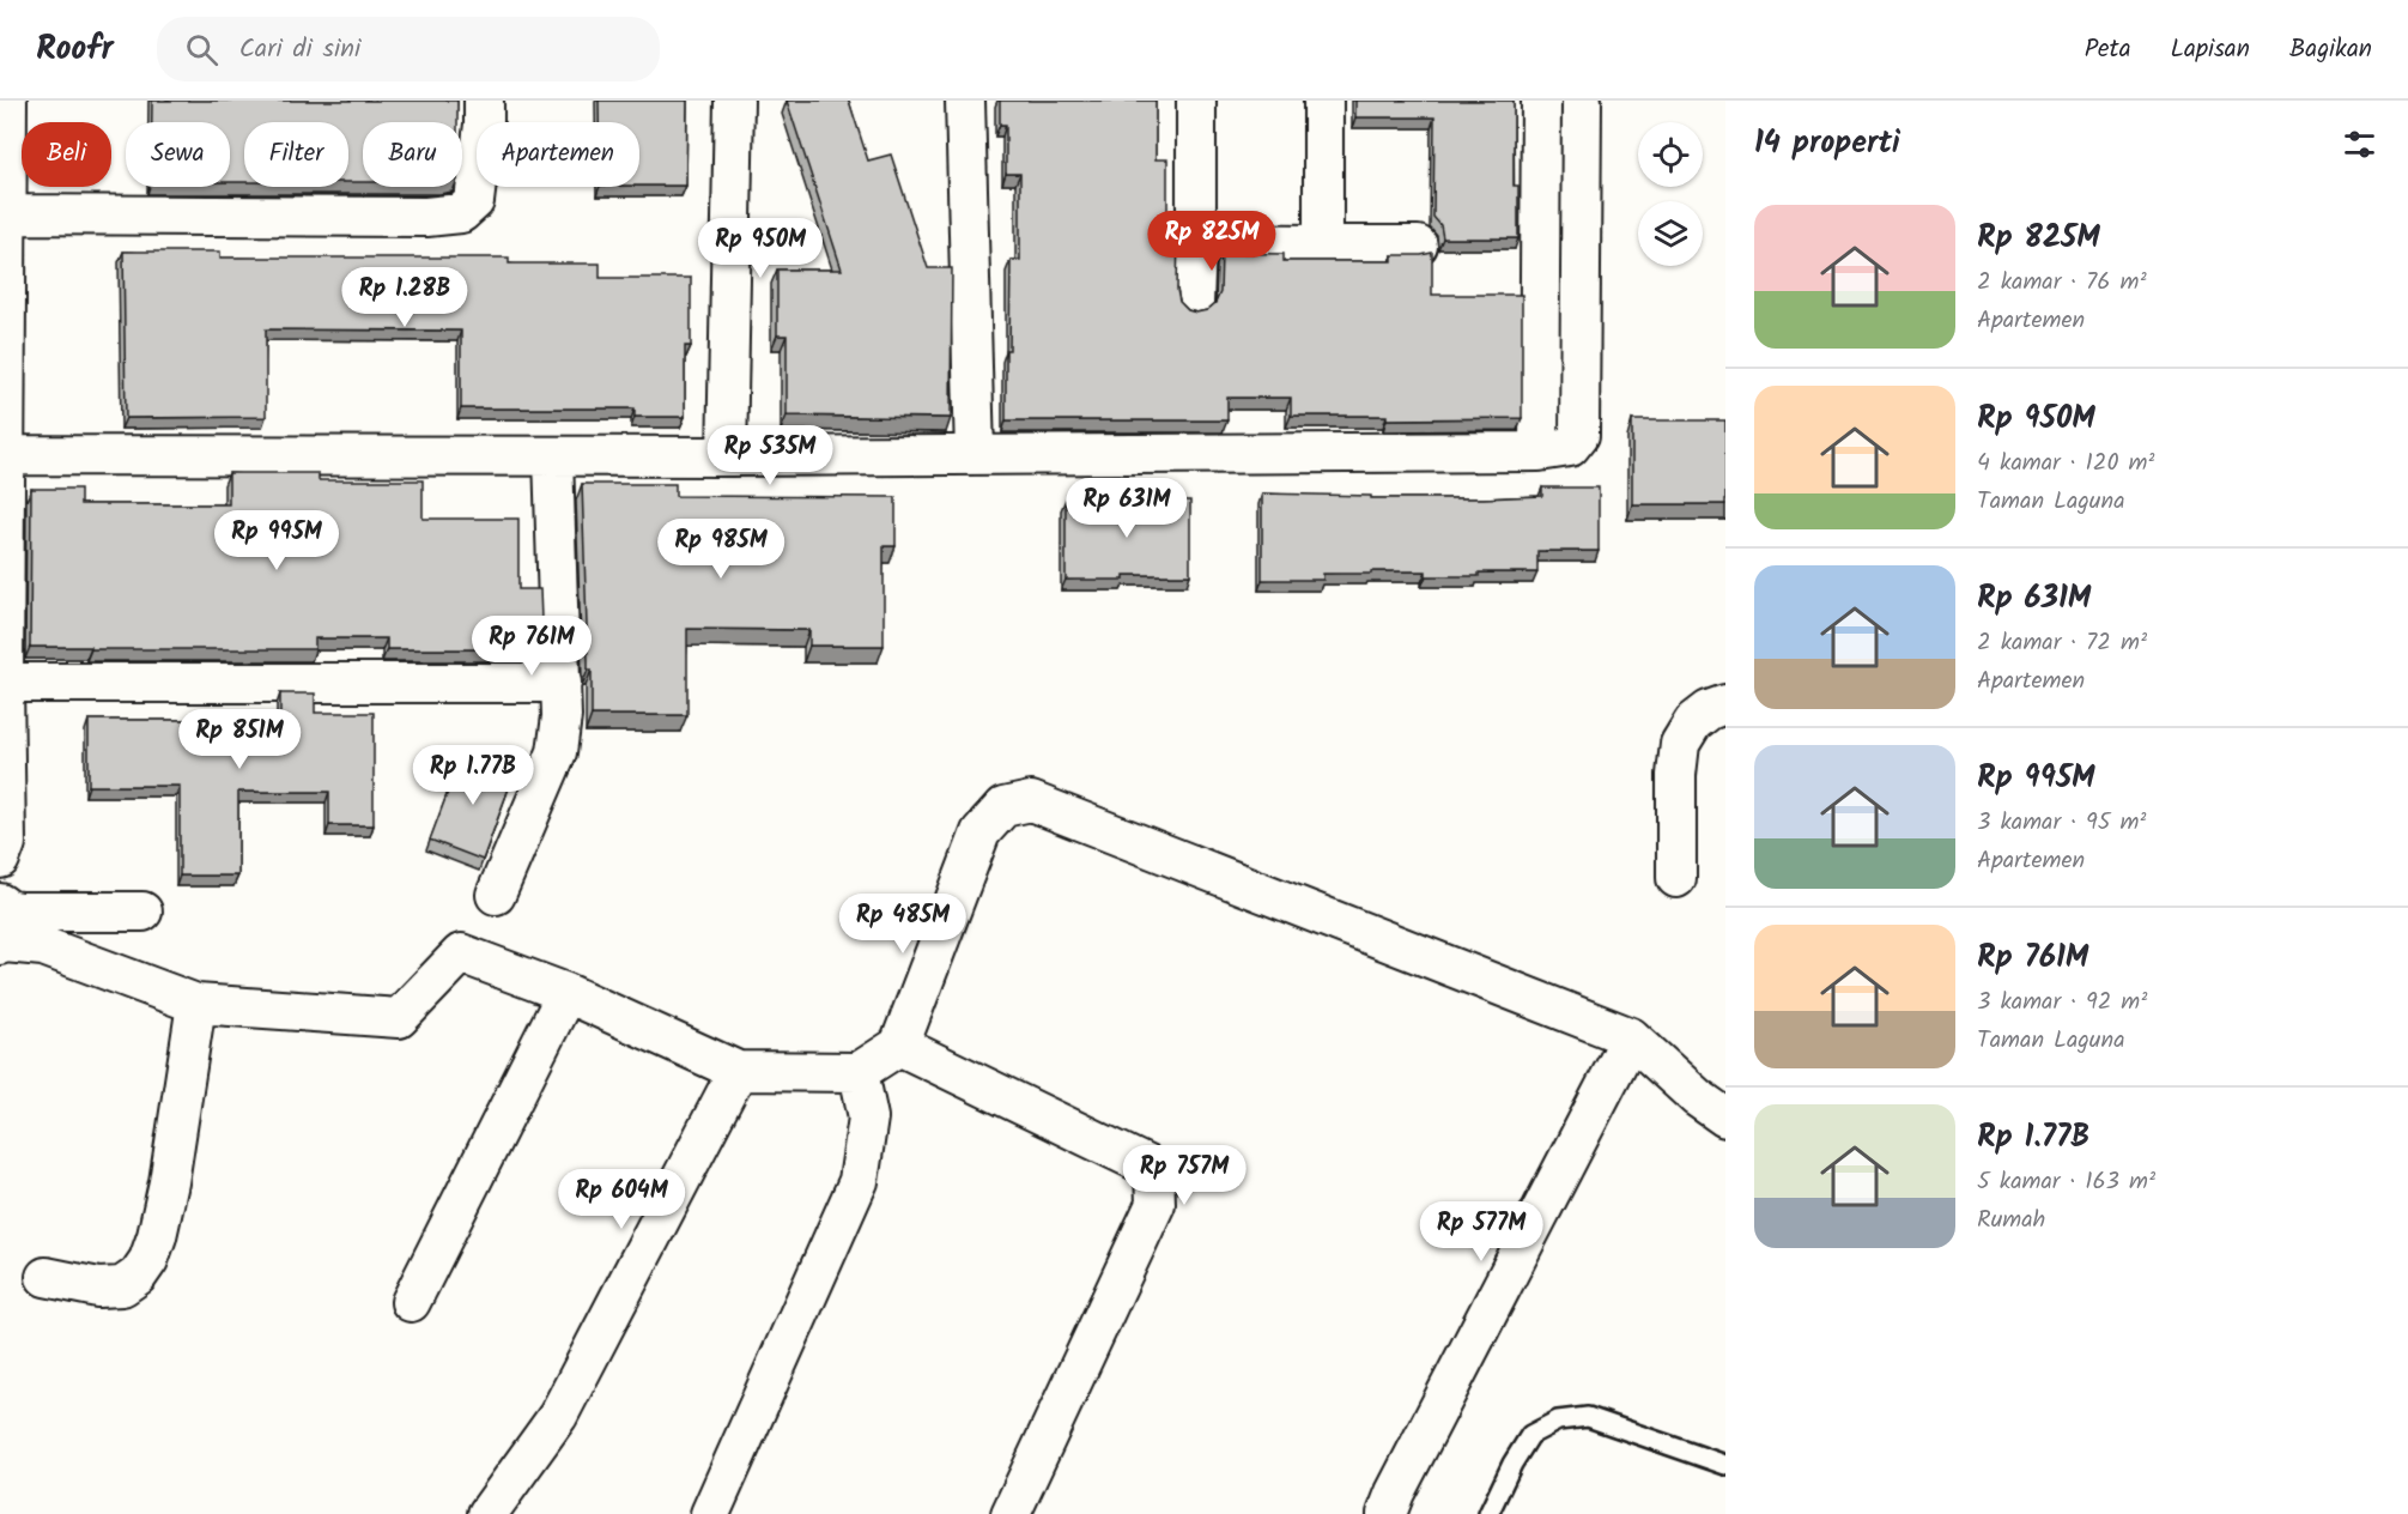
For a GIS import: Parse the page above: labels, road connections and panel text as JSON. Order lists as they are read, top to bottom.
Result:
{
  "page": {
    "header": "Roofr",
    "search": "Cari di sini",
    "nav": ["Peta", "Lapisan", "Bagikan"],
    "heading": "14 properti",
    "chip": [
      "Beli",
      "Sewa",
      "Filter",
      "Baru",
      "Apartemen"
    ],
    "list": [
      {
        "name": "Rp 825M",
        "note": "2 kamar · 76 m² · Apartemen"
      },
      {
        "name": "Rp 950M",
        "note": "4 kamar · 120 m² · Taman Laguna"
      },
      {
        "name": "Rp 631M",
        "note": "2 kamar · 72 m² · Apartemen"
      },
      {
        "name": "Rp 995M",
        "note": "3 kamar · 95 m² · Apartemen"
      },
      {
        "name": "Rp 761M",
        "note": "3 kamar · 92 m² · Taman Laguna"
      },
      {
        "name": "Rp 1.77B",
        "note": "5 kamar · 163 m² · Rumah"
      }
    ],
    "price": [
      "Rp 825M",
      "Rp 950M",
      "Rp 1.28B",
      "Rp 535M",
      "Rp 631M",
      "Rp 995M",
      "Rp 985M",
      "Rp 761M",
      "Rp 851M",
      "Rp 1.77B",
      "Rp 485M",
      "Rp 757M",
      "Rp 604M",
      "Rp 577M"
    ]
  }
}
